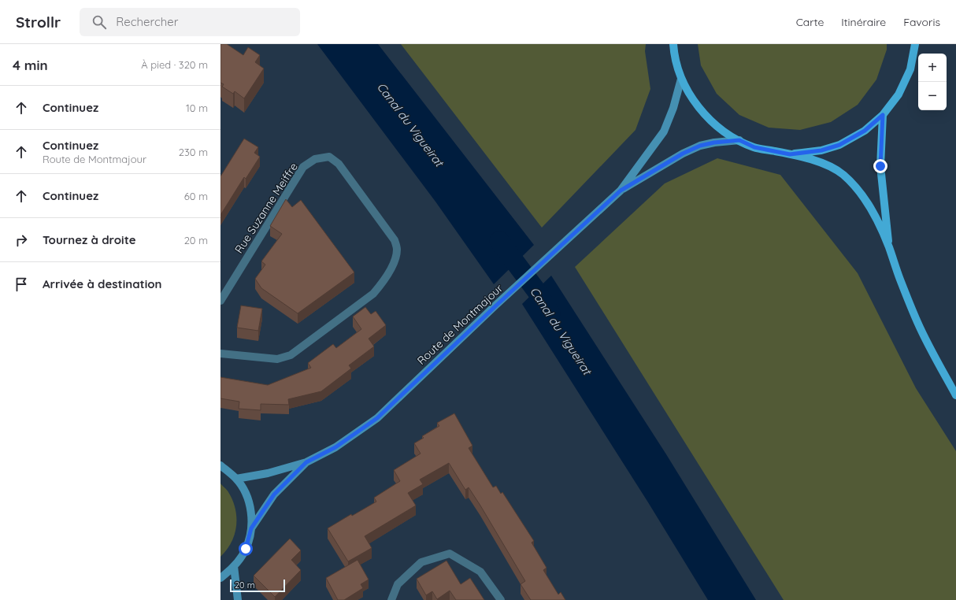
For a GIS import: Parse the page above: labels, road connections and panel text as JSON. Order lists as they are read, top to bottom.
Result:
{
  "streets": {
    "main road": ["Route de Montmajour"],
    "street": ["Rue Suzanne Meiffre"]
  },
  "water": ["Canal du Vigueirat"],
  "scale_bar": "20 m",
  "page": {
    "header": "Strollr",
    "search": "Rechercher",
    "nav": ["Carte", "Itinéraire", "Favoris"],
    "heading": ["4 min", "À pied · 320 m"],
    "map_buttons": ["+", "−"],
    "list": [
      ["Continuez", "10 m"],
      ["Continuez", "Route de Montmajour", "230 m"],
      ["Continuez", "60 m"],
      ["Tournez à droite", "20 m"],
      "Arrivée à destination"
    ],
    "scale": "20 m"
  }
}
